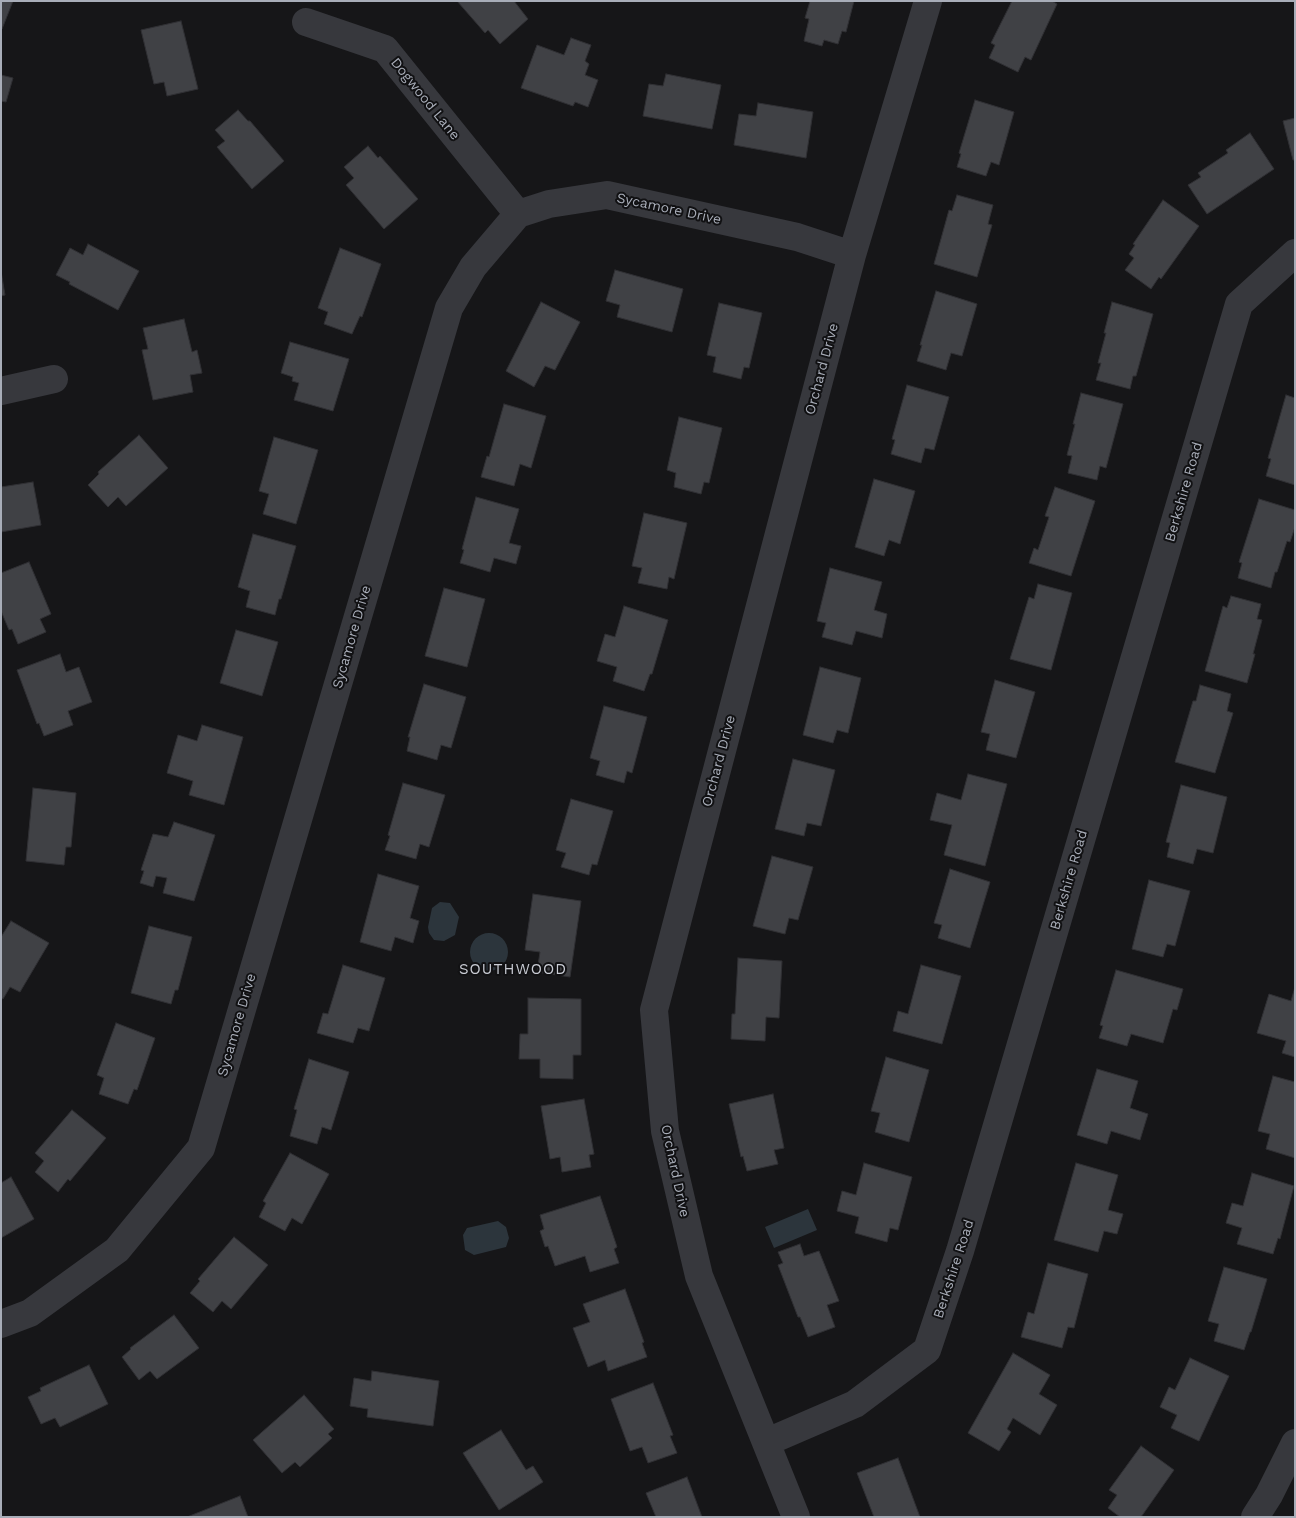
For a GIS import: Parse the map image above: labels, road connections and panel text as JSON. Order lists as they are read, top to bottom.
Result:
{
  "streets": {
    "street": [
      "Dogwood Lane",
      "Sycamore Drive",
      "Orchard Drive",
      "Berkshire Road"
    ]
  },
  "crossings": [
    ["Dogwood Lane", "Sycamore Drive"],
    ["Sycamore Drive", "Orchard Drive"],
    ["Orchard Drive", "Berkshire Road"]
  ],
  "districts": ["SOUTHWOOD"]
}
